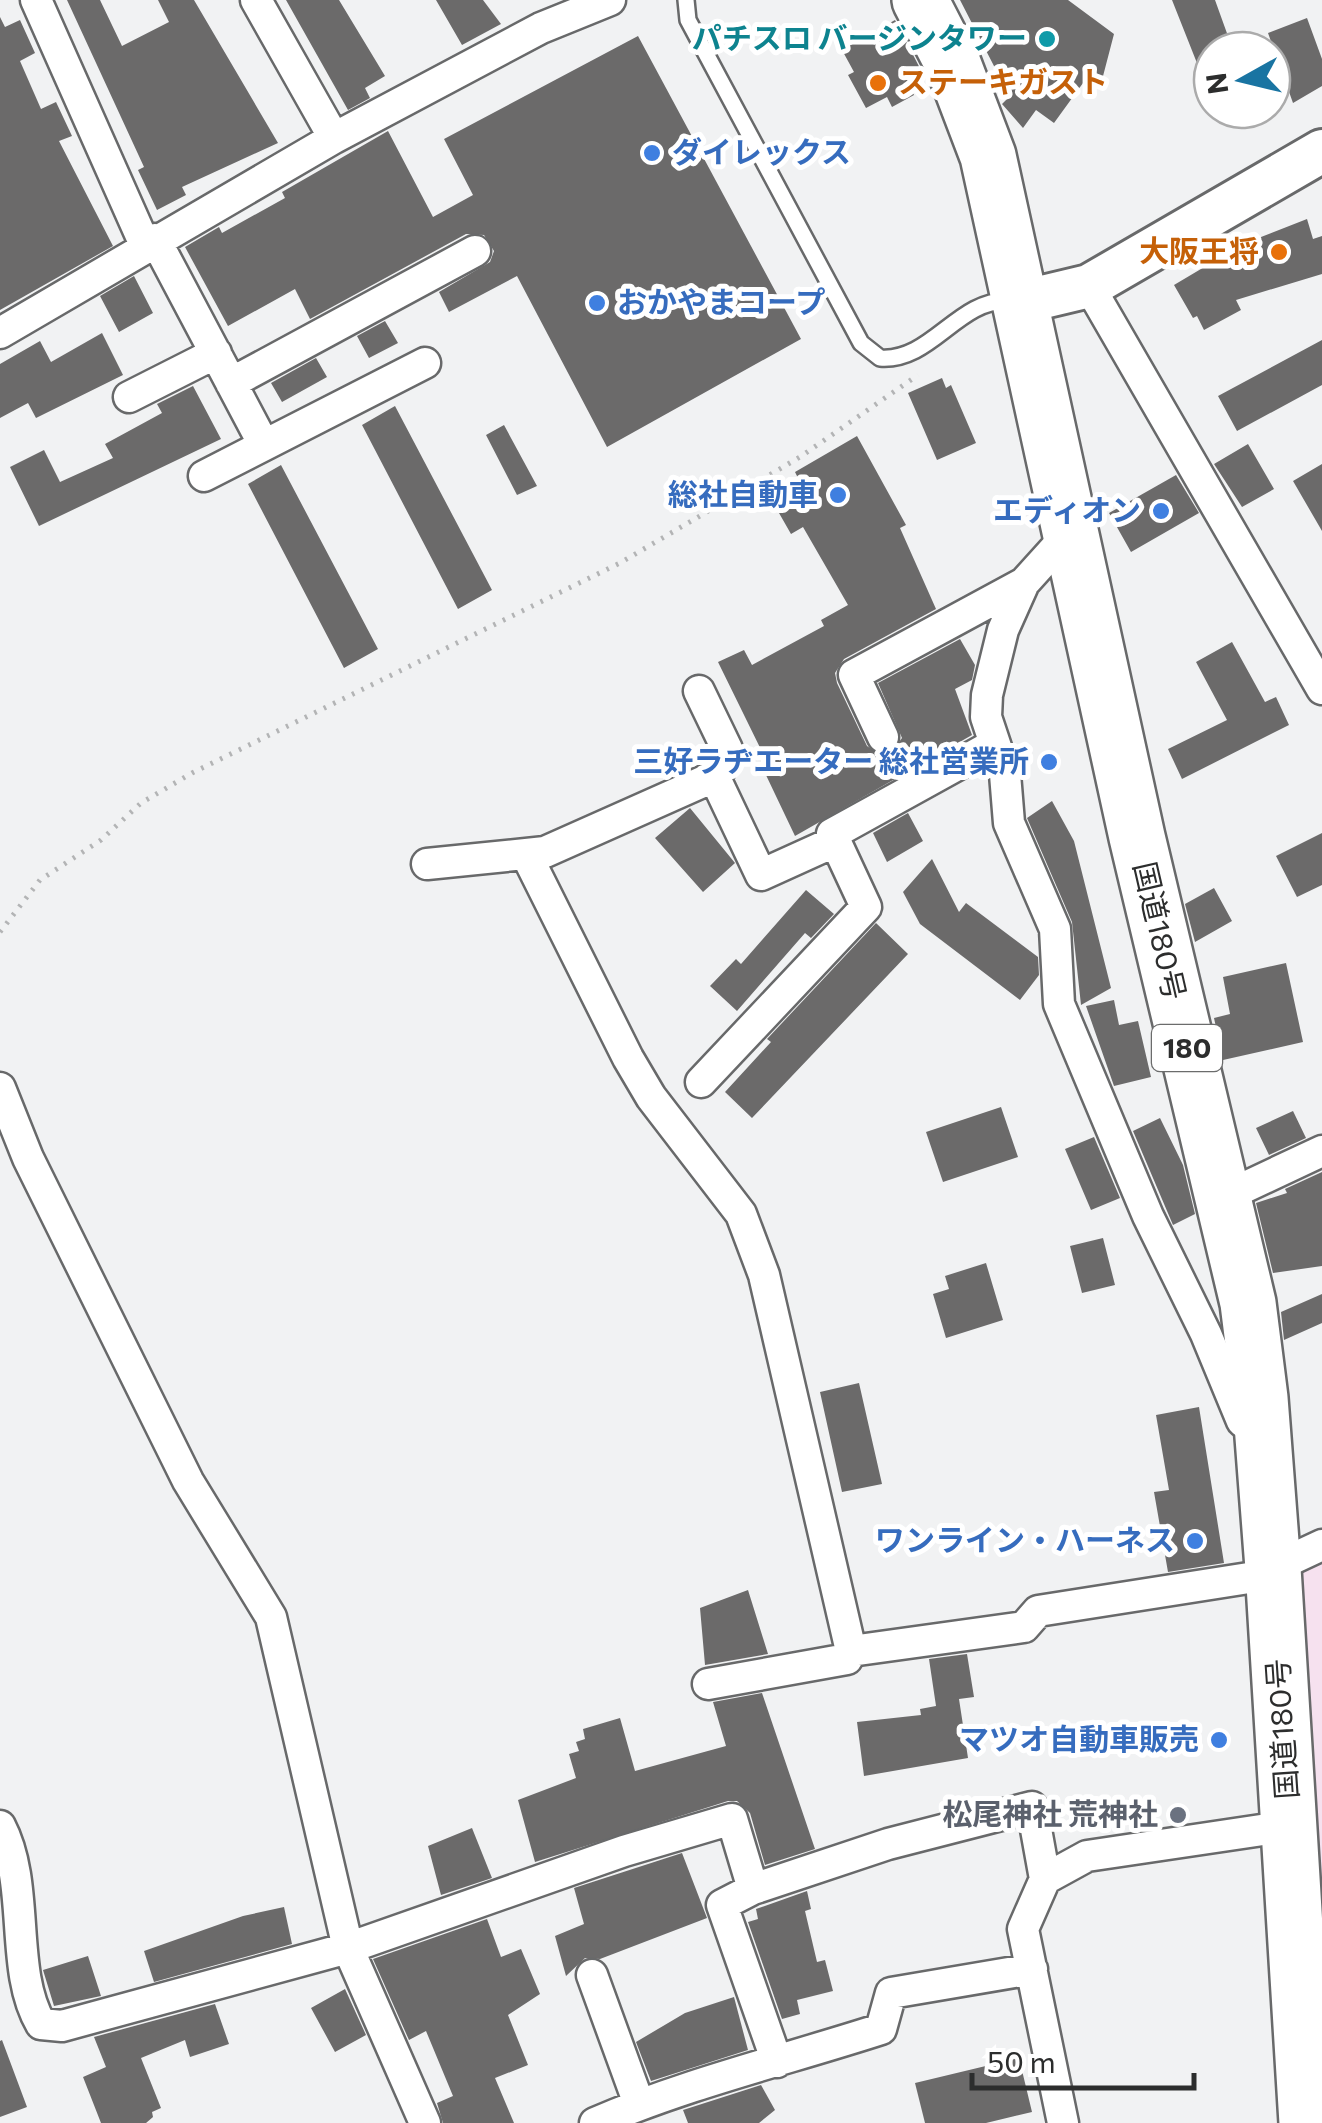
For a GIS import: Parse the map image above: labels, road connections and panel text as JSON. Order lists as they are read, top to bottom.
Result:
{
  "streets": {
    "highway": ["国道180号", "180"]
  },
  "places": [
    "パチスロ バージンタワー",
    "ステーキガスト",
    "ダイレックス",
    "大阪王将",
    "おかやまコープ",
    "総社自動車",
    "エディオン",
    "三好ラヂエーター 総社営業所",
    "ワンライン・ハーネス",
    "マツオ自動車販売",
    "松尾神社 荒神社"
  ],
  "scale_bar": "50 m",
  "north": "left"
}
